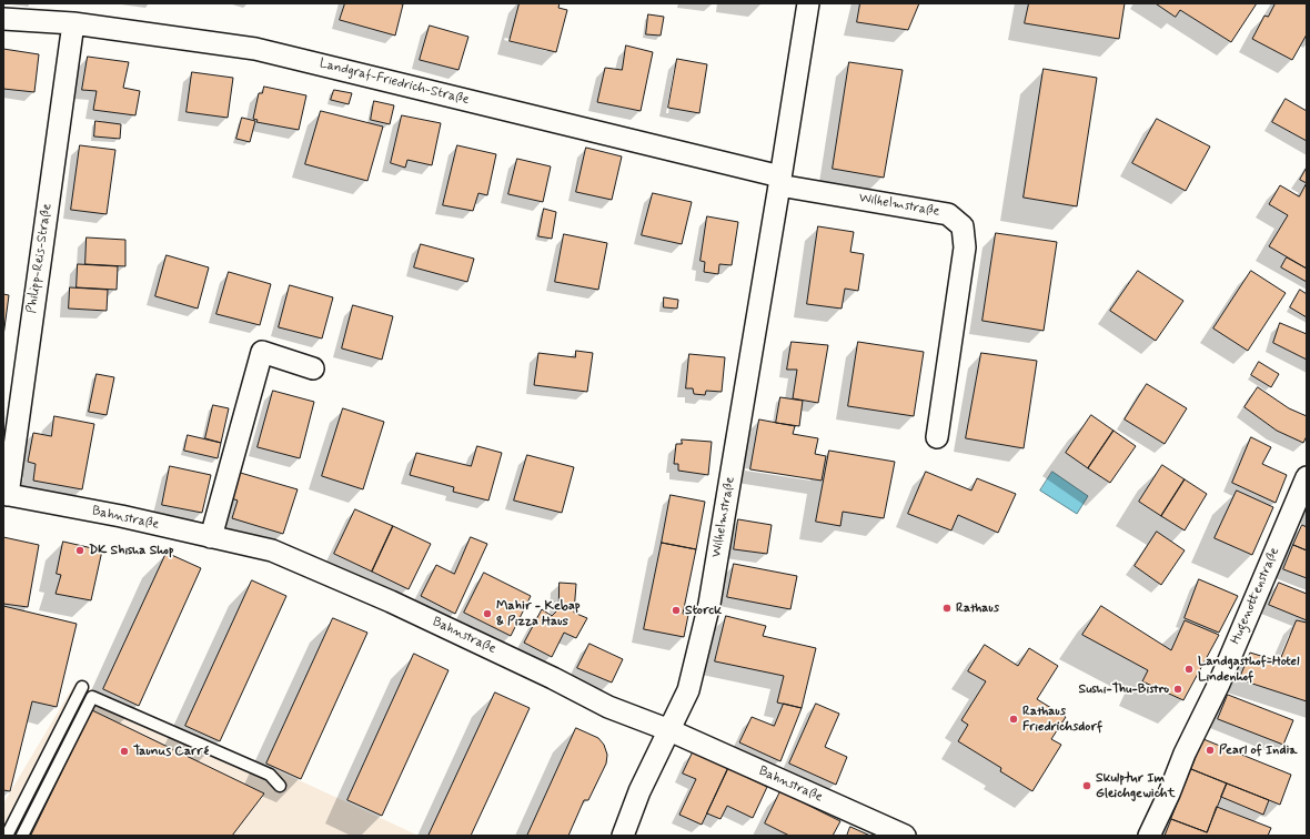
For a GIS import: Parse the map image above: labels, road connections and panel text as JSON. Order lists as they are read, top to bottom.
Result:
{
  "streets": {
    "street": [
      "Landgraf-Friedrich-Straße",
      "Wilhelmstraße",
      "Philipp-Reis-Straße",
      "Bahnstraße",
      "Hugenottenstraße"
    ]
  },
  "crossings": [
    ["Landgraf-Friedrich-Straße", "Wilhelmstraße"],
    ["Landgraf-Friedrich-Straße", "Philipp-Reis-Straße"],
    ["Wilhelmstraße", "Bahnstraße"],
    ["Philipp-Reis-Straße", "Bahnstraße"]
  ],
  "places": [
    "DK Shisha Shop",
    "Rathaus",
    "Storck",
    "Mahir - Kebap & Pizza Haus",
    "Landgasthof-Hotel Lindenhof",
    "Sushi-Thu-Bistro",
    "Rathaus Friedrichsdorf",
    "Pearl of India",
    "Taunus Carré",
    "Skulptur Im Gleichgewicht"
  ]
}
